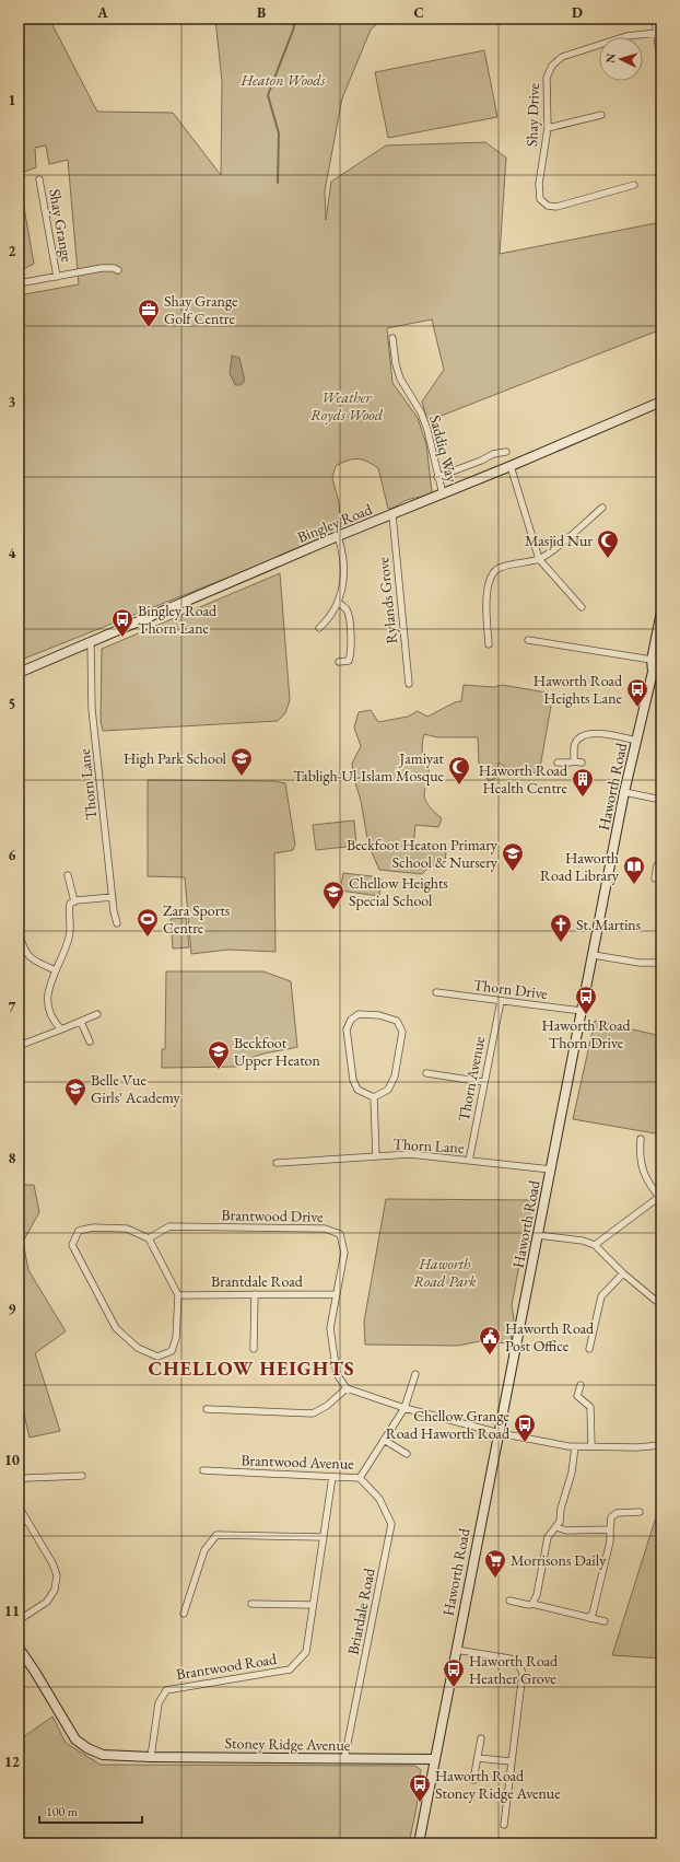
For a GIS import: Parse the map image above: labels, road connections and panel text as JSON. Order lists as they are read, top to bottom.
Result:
{
  "streets": {
    "main road": ["Bingley Road", "Haworth Road", "Stoney Ridge Avenue"],
    "street": [
      "Shay Drive",
      "Shay Grange",
      "Saddiq Way",
      "Rylands Grove",
      "Thorn Lane",
      "Thorn Drive",
      "Thorn Avenue",
      "Brantwood Drive",
      "Brantdale Road",
      "Brantwood Avenue",
      "Briardale Road",
      "Brantwood Road"
    ]
  },
  "crossings": [
    ["Saddiq Way", "Bingley Road"],
    ["Bingley Road", "Rylands Grove"],
    ["Bingley Road", "Thorn Lane"],
    ["Thorn Lane", "Haworth Road"],
    ["Thorn Lane", "Thorn Avenue"],
    ["Haworth Road", "Thorn Drive"],
    ["Haworth Road", "Stoney Ridge Avenue"],
    ["Thorn Drive", "Thorn Avenue"],
    ["Brantwood Drive", "Brantdale Road"],
    ["Brantwood Avenue", "Briardale Road"],
    ["Brantwood Avenue", "Brantwood Road"],
    ["Briardale Road", "Stoney Ridge Avenue"],
    ["Brantwood Road", "Stoney Ridge Avenue"]
  ],
  "districts": ["CHELLOW HEIGHTS"],
  "parks": ["Heaton Woods", "Weather Royds Wood", "Haworth Road Park"],
  "places": {
    "office": ["Shay Grange Golf Centre"],
    "mosque": ["Masjid Nur", "Jamiyat Tabligh-Ul-Islam Mosque"],
    "bus stop": [
      "Bingley Road Thorn Lane",
      "Haworth Road Heights Lane",
      "Haworth Road Thorn Drive",
      "Chellow Grange Road Haworth Road",
      "Haworth Road Heather Grove",
      "Haworth Road Stoney Ridge Avenue"
    ],
    "school or university": [
      "High Park School",
      "Beckfoot Heaton Primary School & Nursery",
      "Chellow Heights Special School",
      "Beckfoot Upper Heaton",
      "Belle Vue Girls' Academy"
    ],
    "building": ["Haworth Road Health Centre"],
    "library": ["Haworth Road Library"],
    "sports": ["Zara Sports Centre"],
    "church": ["St. Martins"],
    "public building": ["Haworth Road Post Office"],
    "supermarket": ["Morrisons Daily"]
  },
  "scale_bar": "100 m",
  "north": "left",
  "grid": {
    "columns": [
      "A",
      "B",
      "C",
      "D"
    ],
    "rows": [
      "1",
      "2",
      "3",
      "4",
      "5",
      "6",
      "7",
      "8",
      "9",
      "10",
      "11",
      "12"
    ]
  }
}
